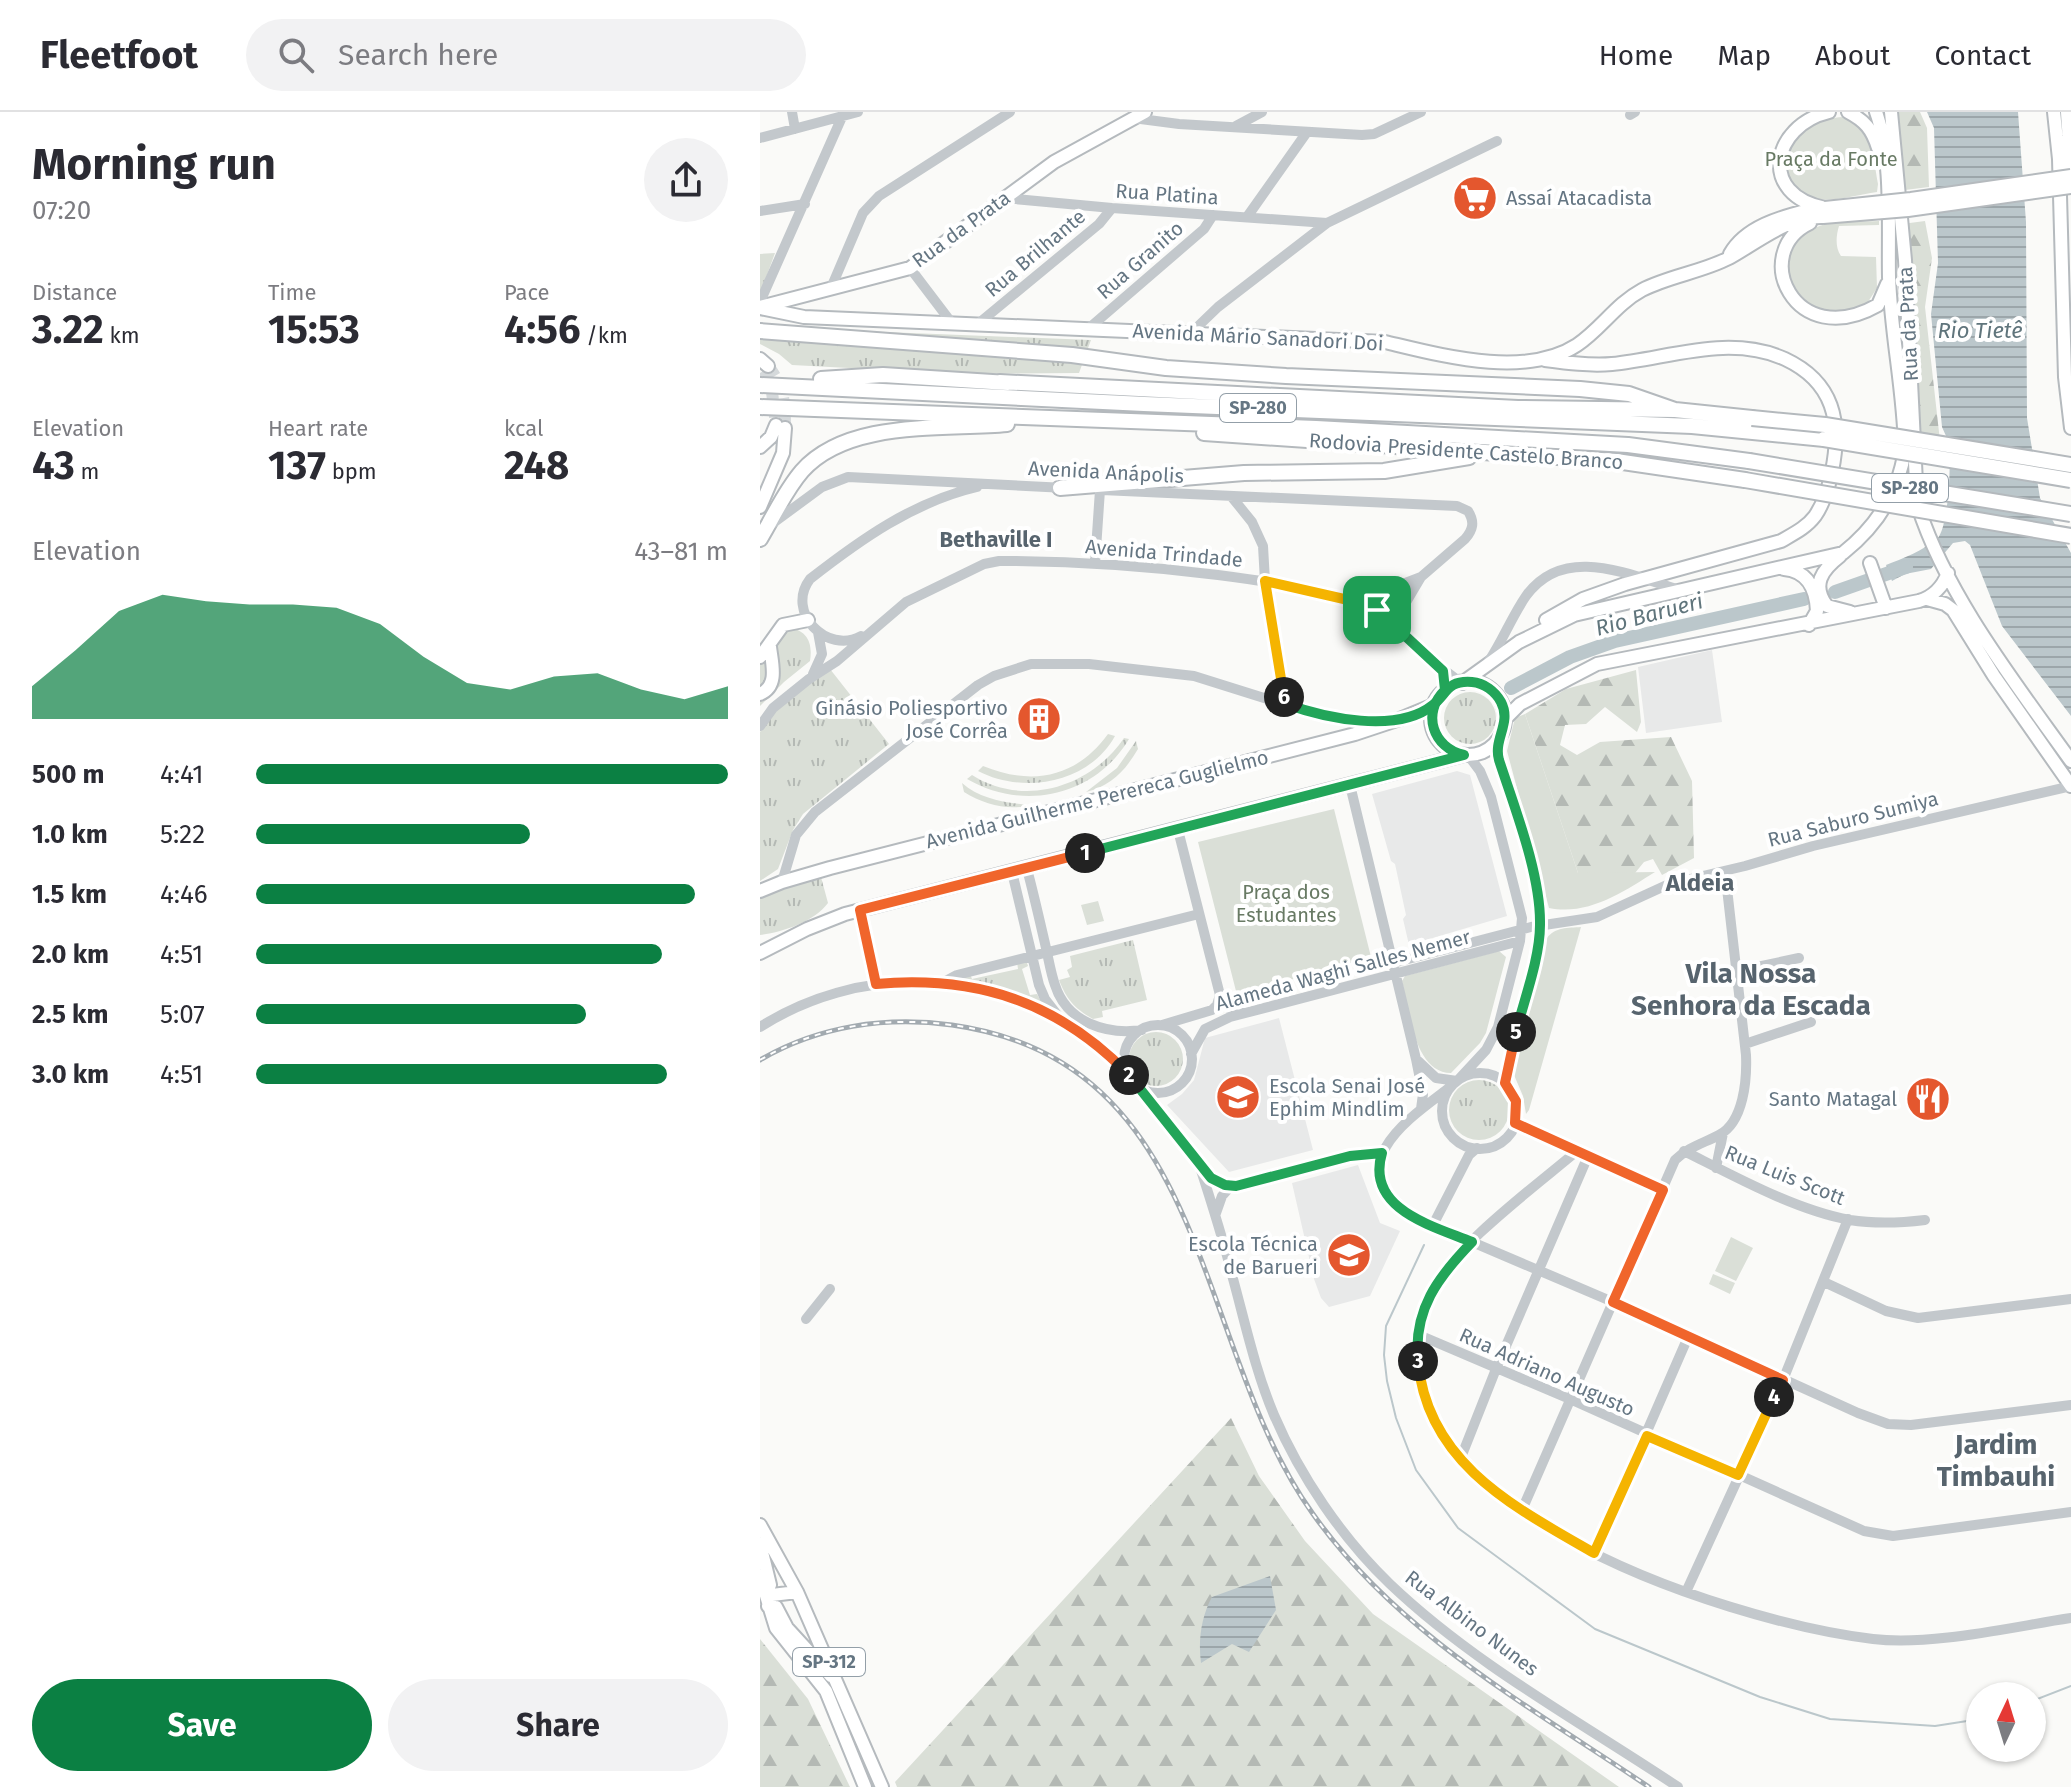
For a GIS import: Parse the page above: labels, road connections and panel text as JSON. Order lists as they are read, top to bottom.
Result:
{
  "streets": {
    "highway": ["SP-280", "Rodovia Presidente Castelo Branco"],
    "main road": [
      "Rua da Prata",
      "Avenida Mário Sanadori Doi",
      "Avenida Guilherme Perereca Guglielmo",
      "SP-312"
    ],
    "street": [
      "Rua Platina",
      "Rua Brilhante",
      "Rua Granito",
      "Avenida Anápolis",
      "Avenida Trindade",
      "Rua Saburo Sumiya",
      "Alameda Waghi Salles Nemer",
      "Rua Luis Scott",
      "Rua Adriano Augusto",
      "Rua Albino Nunes"
    ]
  },
  "crossings": [
    ["Rua Platina", "Rua da Prata"],
    ["Rua Platina", "Rua Brilhante"],
    ["Rua Platina", "Rua Granito"],
    ["Rua da Prata", "Avenida Mário Sanadori Doi"],
    ["Rua Brilhante", "Avenida Mário Sanadori Doi"],
    ["Rua Granito", "Avenida Mário Sanadori Doi"],
    ["SP-280", "Rodovia Presidente Castelo Branco"],
    ["Avenida Trindade", "Avenida Guilherme Perereca Guglielmo"],
    ["Rua Saburo Sumiya", "Alameda Waghi Salles Nemer"]
  ],
  "districts": [
    "Bethaville I",
    "Aldeia",
    "Vila Nossa Senhora da Escada",
    "Jardim Timbauhi"
  ],
  "water": ["Rio Tietê", "Rio Barueri"],
  "parks": ["Praça da Fonte", "Praça dos Estudantes"],
  "places": {
    "supermarket": ["Assaí Atacadista"],
    "building": ["Ginásio Poliesportivo José Corrêa"],
    "school or university": ["Escola Senai José Ephim Mindlim", "Escola Técnica de Barueri"],
    "restaurant": ["Santo Matagal"]
  },
  "north": "top",
  "page": {
    "header": "Fleetfoot",
    "search": "Search here",
    "nav": [
      "Home",
      "Map",
      "About",
      "Contact"
    ],
    "heading": ["Morning run", "07:20"],
    "stats": [
      ["Distance", "3.22 km"],
      ["Time", "15:53"],
      ["Pace", "4:56 /km"],
      ["Elevation", "43 m"],
      ["Heart rate", "137 bpm"],
      ["kcal", "248"]
    ],
    "chart": ["Elevation", "43–81 m"],
    "pins": [
      "6",
      "1",
      "5",
      "2",
      "3",
      "4"
    ],
    "list": [
      {
        "name": "500 m",
        "note": "4:41"
      },
      {
        "name": "1.0 km",
        "note": "5:22"
      },
      {
        "name": "1.5 km",
        "note": "4:46"
      },
      {
        "name": "2.0 km",
        "note": "4:51"
      },
      {
        "name": "2.5 km",
        "note": "5:07"
      },
      {
        "name": "3.0 km",
        "note": "4:51"
      }
    ],
    "buttons": ["Save", "Share"]
  }
}
